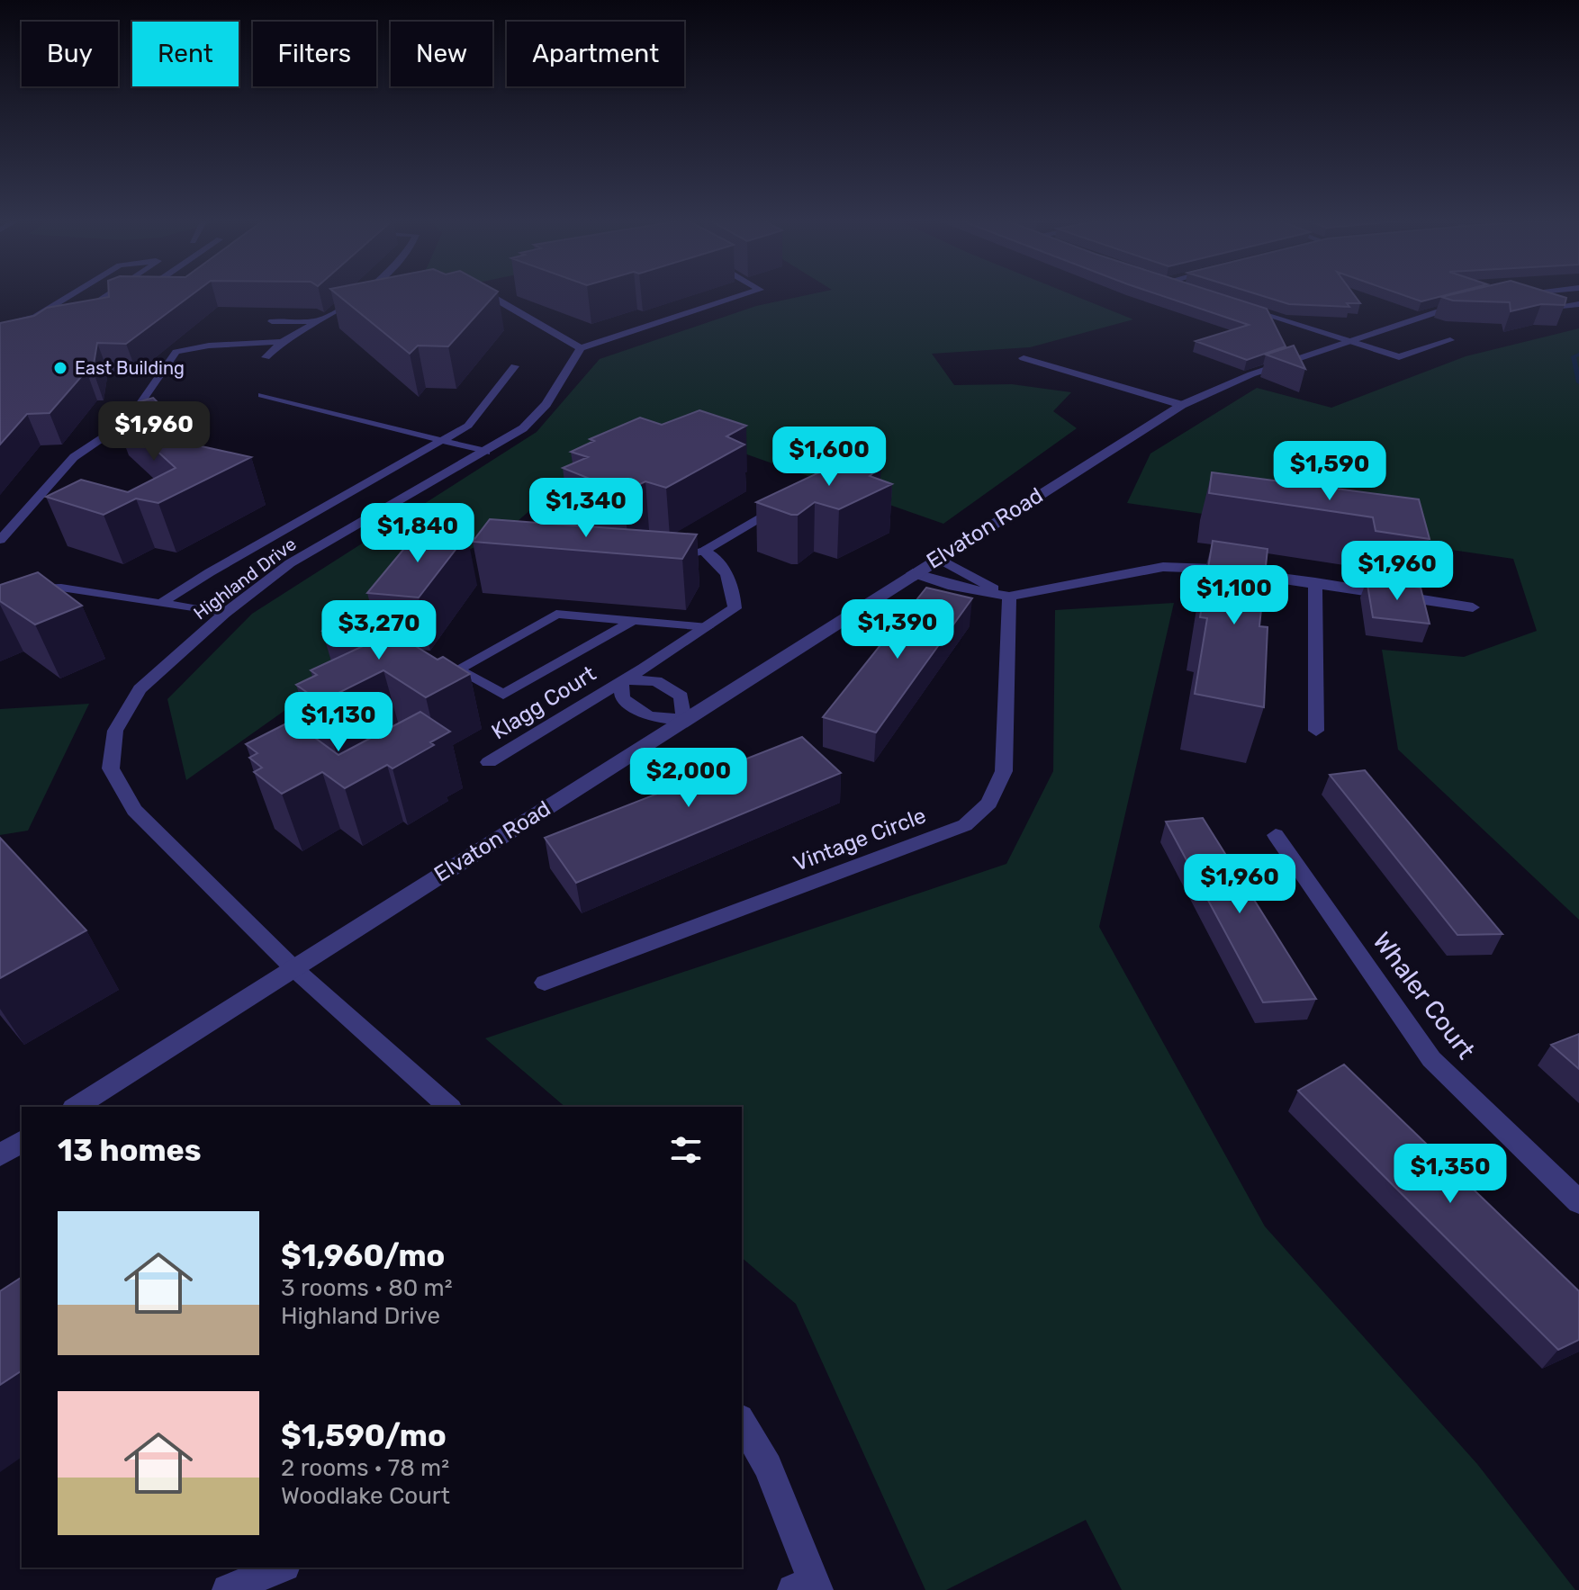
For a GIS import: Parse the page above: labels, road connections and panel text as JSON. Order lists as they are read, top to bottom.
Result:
{
  "streets": {
    "street": [
      "Elvaton Road",
      "Highland Drive",
      "Klagg Court",
      "Vintage Circle",
      "Whaler Court"
    ]
  },
  "crossings": [
    ["Elvaton Road", "Highland Drive"],
    ["Elvaton Road", "Klagg Court"]
  ],
  "places": ["East Building"],
  "page": {
    "chip": [
      "Buy",
      "Rent",
      "Filters",
      "New",
      "Apartment"
    ],
    "price": [
      "$1,960",
      "$1,600",
      "$1,590",
      "$1,340",
      "$1,840",
      "$1,960",
      "$1,100",
      "$1,390",
      "$3,270",
      "$1,130",
      "$2,000",
      "$1,960",
      "$1,350"
    ],
    "heading": "13 homes",
    "list": [
      {
        "name": "$1,960/mo",
        "note": "3 rooms · 80 m² · Highland Drive"
      },
      {
        "name": "$1,590/mo",
        "note": "2 rooms · 78 m² · Woodlake Court"
      }
    ]
  }
}
